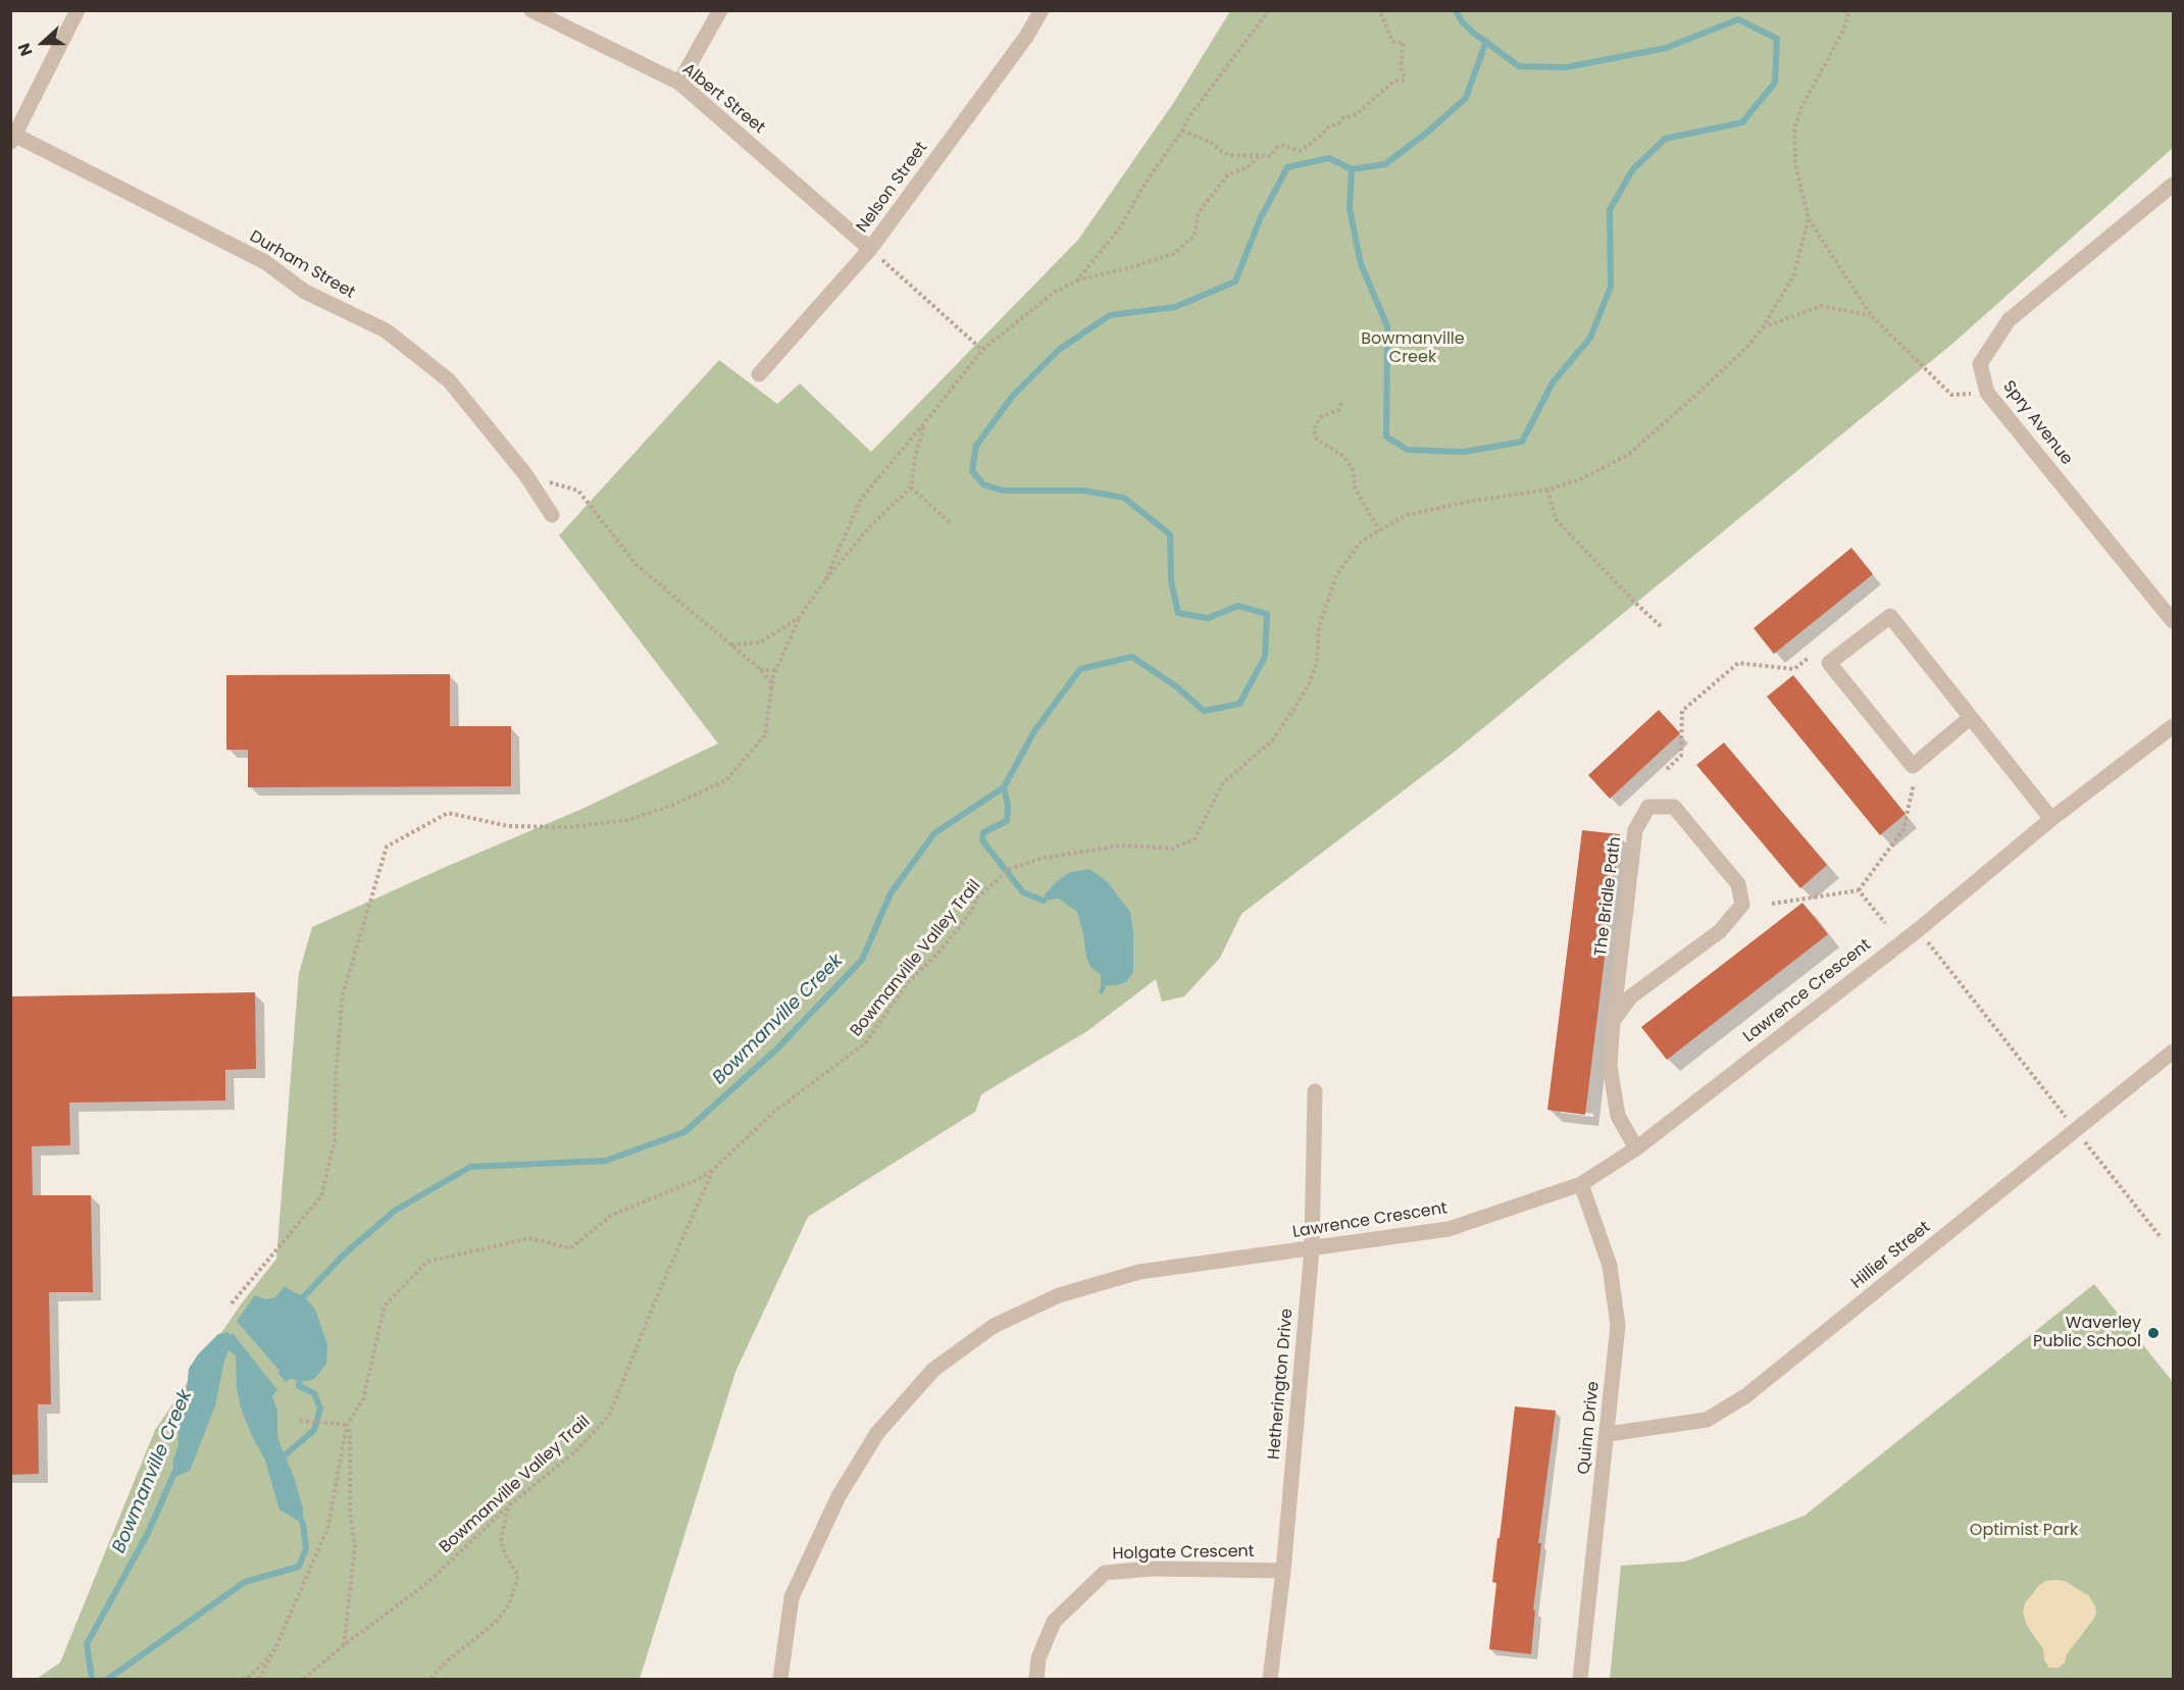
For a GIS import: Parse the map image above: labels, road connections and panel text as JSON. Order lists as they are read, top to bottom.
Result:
{
  "streets": {
    "street": [
      "Albert Street",
      "Nelson Street",
      "Durham Street",
      "Spry Avenue",
      "The Bridle Path",
      "Lawrence Crescent",
      "Hillier Street",
      "Hetherington Drive",
      "Quinn Drive",
      "Holgate Crescent"
    ],
    "path": ["Bowmanville Valley Trail"]
  },
  "crossings": [
    ["Albert Street", "Nelson Street"],
    ["The Bridle Path", "Lawrence Crescent"],
    ["Lawrence Crescent", "Hetherington Drive"],
    ["Lawrence Crescent", "Quinn Drive"],
    ["Hillier Street", "Quinn Drive"],
    ["Hetherington Drive", "Holgate Crescent"]
  ],
  "water": ["Bowmanville Creek"],
  "parks": ["Bowmanville Creek", "Optimist Park"],
  "places": ["Waverley Public School"],
  "north": "left"
}
